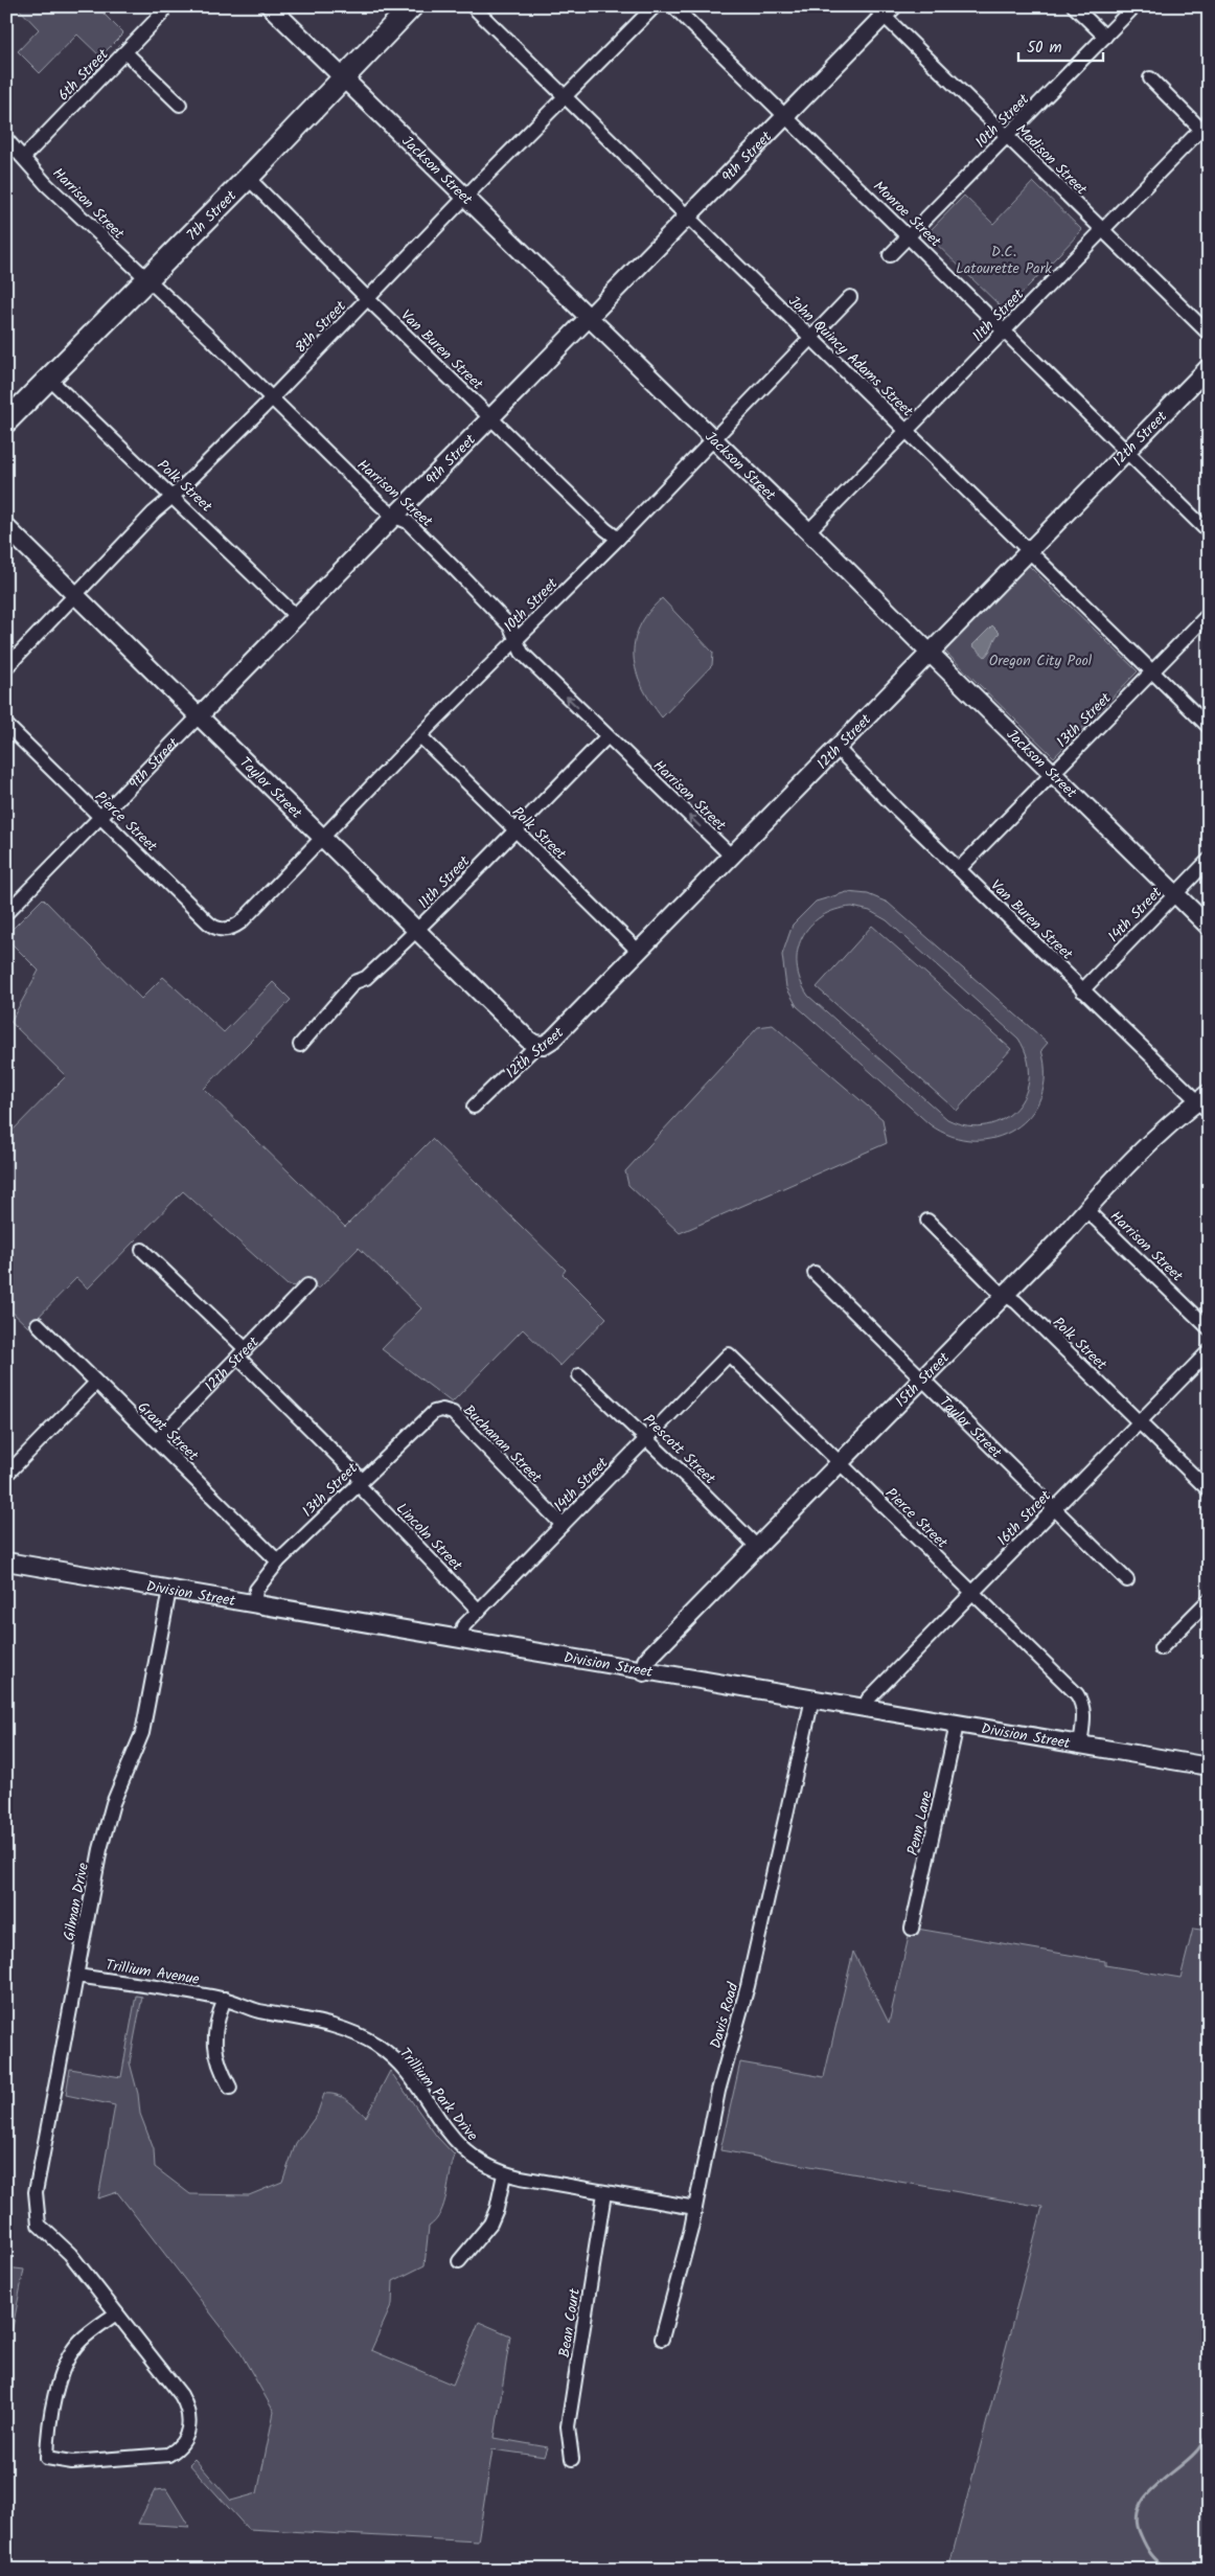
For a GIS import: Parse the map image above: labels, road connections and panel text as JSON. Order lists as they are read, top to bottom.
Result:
{
  "streets": {
    "main road": ["7th Street"],
    "street": [
      "6th Street",
      "10th Street",
      "9th Street",
      "Madison Street",
      "Jackson Street",
      "Harrison Street",
      "Monroe Street",
      "11th Street",
      "8th Street",
      "Van Buren Street",
      "John Quincy Adams Street",
      "12th Street",
      "Polk Street",
      "13th Street",
      "Taylor Street",
      "Pierce Street",
      "14th Street",
      "15th Street",
      "Grant Street",
      "Buchanan Street",
      "Prescott Street",
      "16th Street",
      "Lincoln Street",
      "Division Street",
      "Penn Lane",
      "Gilman Drive",
      "Trillium Avenue",
      "Davis Road",
      "Trillium Park Drive",
      "Bean Court"
    ]
  },
  "crossings": [
    ["6th Street", "Harrison Street"],
    ["10th Street", "Madison Street"],
    ["10th Street", "Jackson Street"],
    ["10th Street", "Harrison Street"],
    ["10th Street", "Monroe Street"],
    ["10th Street", "Van Buren Street"],
    ["10th Street", "John Quincy Adams Street"],
    ["10th Street", "Polk Street"],
    ["10th Street", "Taylor Street"],
    ["10th Street", "Pierce Street"],
    ["9th Street", "Madison Street"],
    ["9th Street", "Jackson Street"],
    ["9th Street", "Harrison Street"],
    ["9th Street", "Monroe Street"],
    ["9th Street", "Van Buren Street"],
    ["9th Street", "John Quincy Adams Street"],
    ["9th Street", "Polk Street"],
    ["9th Street", "Taylor Street"],
    ["9th Street", "Pierce Street"],
    ["Madison Street", "11th Street"],
    ["Jackson Street", "7th Street"],
    ["Jackson Street", "11th Street"],
    ["Jackson Street", "8th Street"],
    ["Jackson Street", "12th Street"],
    ["Jackson Street", "13th Street"],
    ["Jackson Street", "14th Street"],
    ["Harrison Street", "7th Street"],
    ["Harrison Street", "11th Street"],
    ["Harrison Street", "8th Street"],
    ["Harrison Street", "12th Street"],
    ["Harrison Street", "15th Street"],
    ["Monroe Street", "11th Street"],
    ["Monroe Street", "12th Street"],
    ["7th Street", "Van Buren Street"],
    ["7th Street", "Polk Street"],
    ["11th Street", "John Quincy Adams Street"],
    ["11th Street", "Polk Street"],
    ["11th Street", "Taylor Street"],
    ["8th Street", "Van Buren Street"],
    ["8th Street", "John Quincy Adams Street"],
    ["8th Street", "Polk Street"],
    ["8th Street", "Taylor Street"],
    ["Van Buren Street", "12th Street"],
    ["Van Buren Street", "13th Street"],
    ["Van Buren Street", "14th Street"],
    ["Van Buren Street", "15th Street"],
    ["John Quincy Adams Street", "12th Street"],
    ["John Quincy Adams Street", "13th Street"],
    ["12th Street", "Polk Street"],
    ["12th Street", "Taylor Street"],
    ["12th Street", "Grant Street"],
    ["12th Street", "Lincoln Street"],
    ["Polk Street", "15th Street"],
    ["Polk Street", "16th Street"],
    ["13th Street", "Grant Street"],
    ["13th Street", "Buchanan Street"],
    ["13th Street", "Lincoln Street"],
    ["13th Street", "Division Street"],
    ["Taylor Street", "15th Street"],
    ["Taylor Street", "16th Street"],
    ["Pierce Street", "14th Street"],
    ["Pierce Street", "15th Street"],
    ["Pierce Street", "16th Street"],
    ["Pierce Street", "Division Street"],
    ["14th Street", "Buchanan Street"],
    ["14th Street", "Prescott Street"],
    ["14th Street", "Lincoln Street"],
    ["14th Street", "Division Street"],
    ["15th Street", "Prescott Street"],
    ["15th Street", "Division Street"],
    ["16th Street", "Division Street"],
    ["Division Street", "Penn Lane"],
    ["Division Street", "Gilman Drive"],
    ["Division Street", "Davis Road"],
    ["Gilman Drive", "Trillium Avenue"],
    ["Trillium Avenue", "Trillium Park Drive"],
    ["Davis Road", "Trillium Park Drive"],
    ["Trillium Park Drive", "Bean Court"]
  ],
  "parks": ["D.C. Latourette Park", "Oregon City Pool"],
  "scale_bar": "50 m"
}
